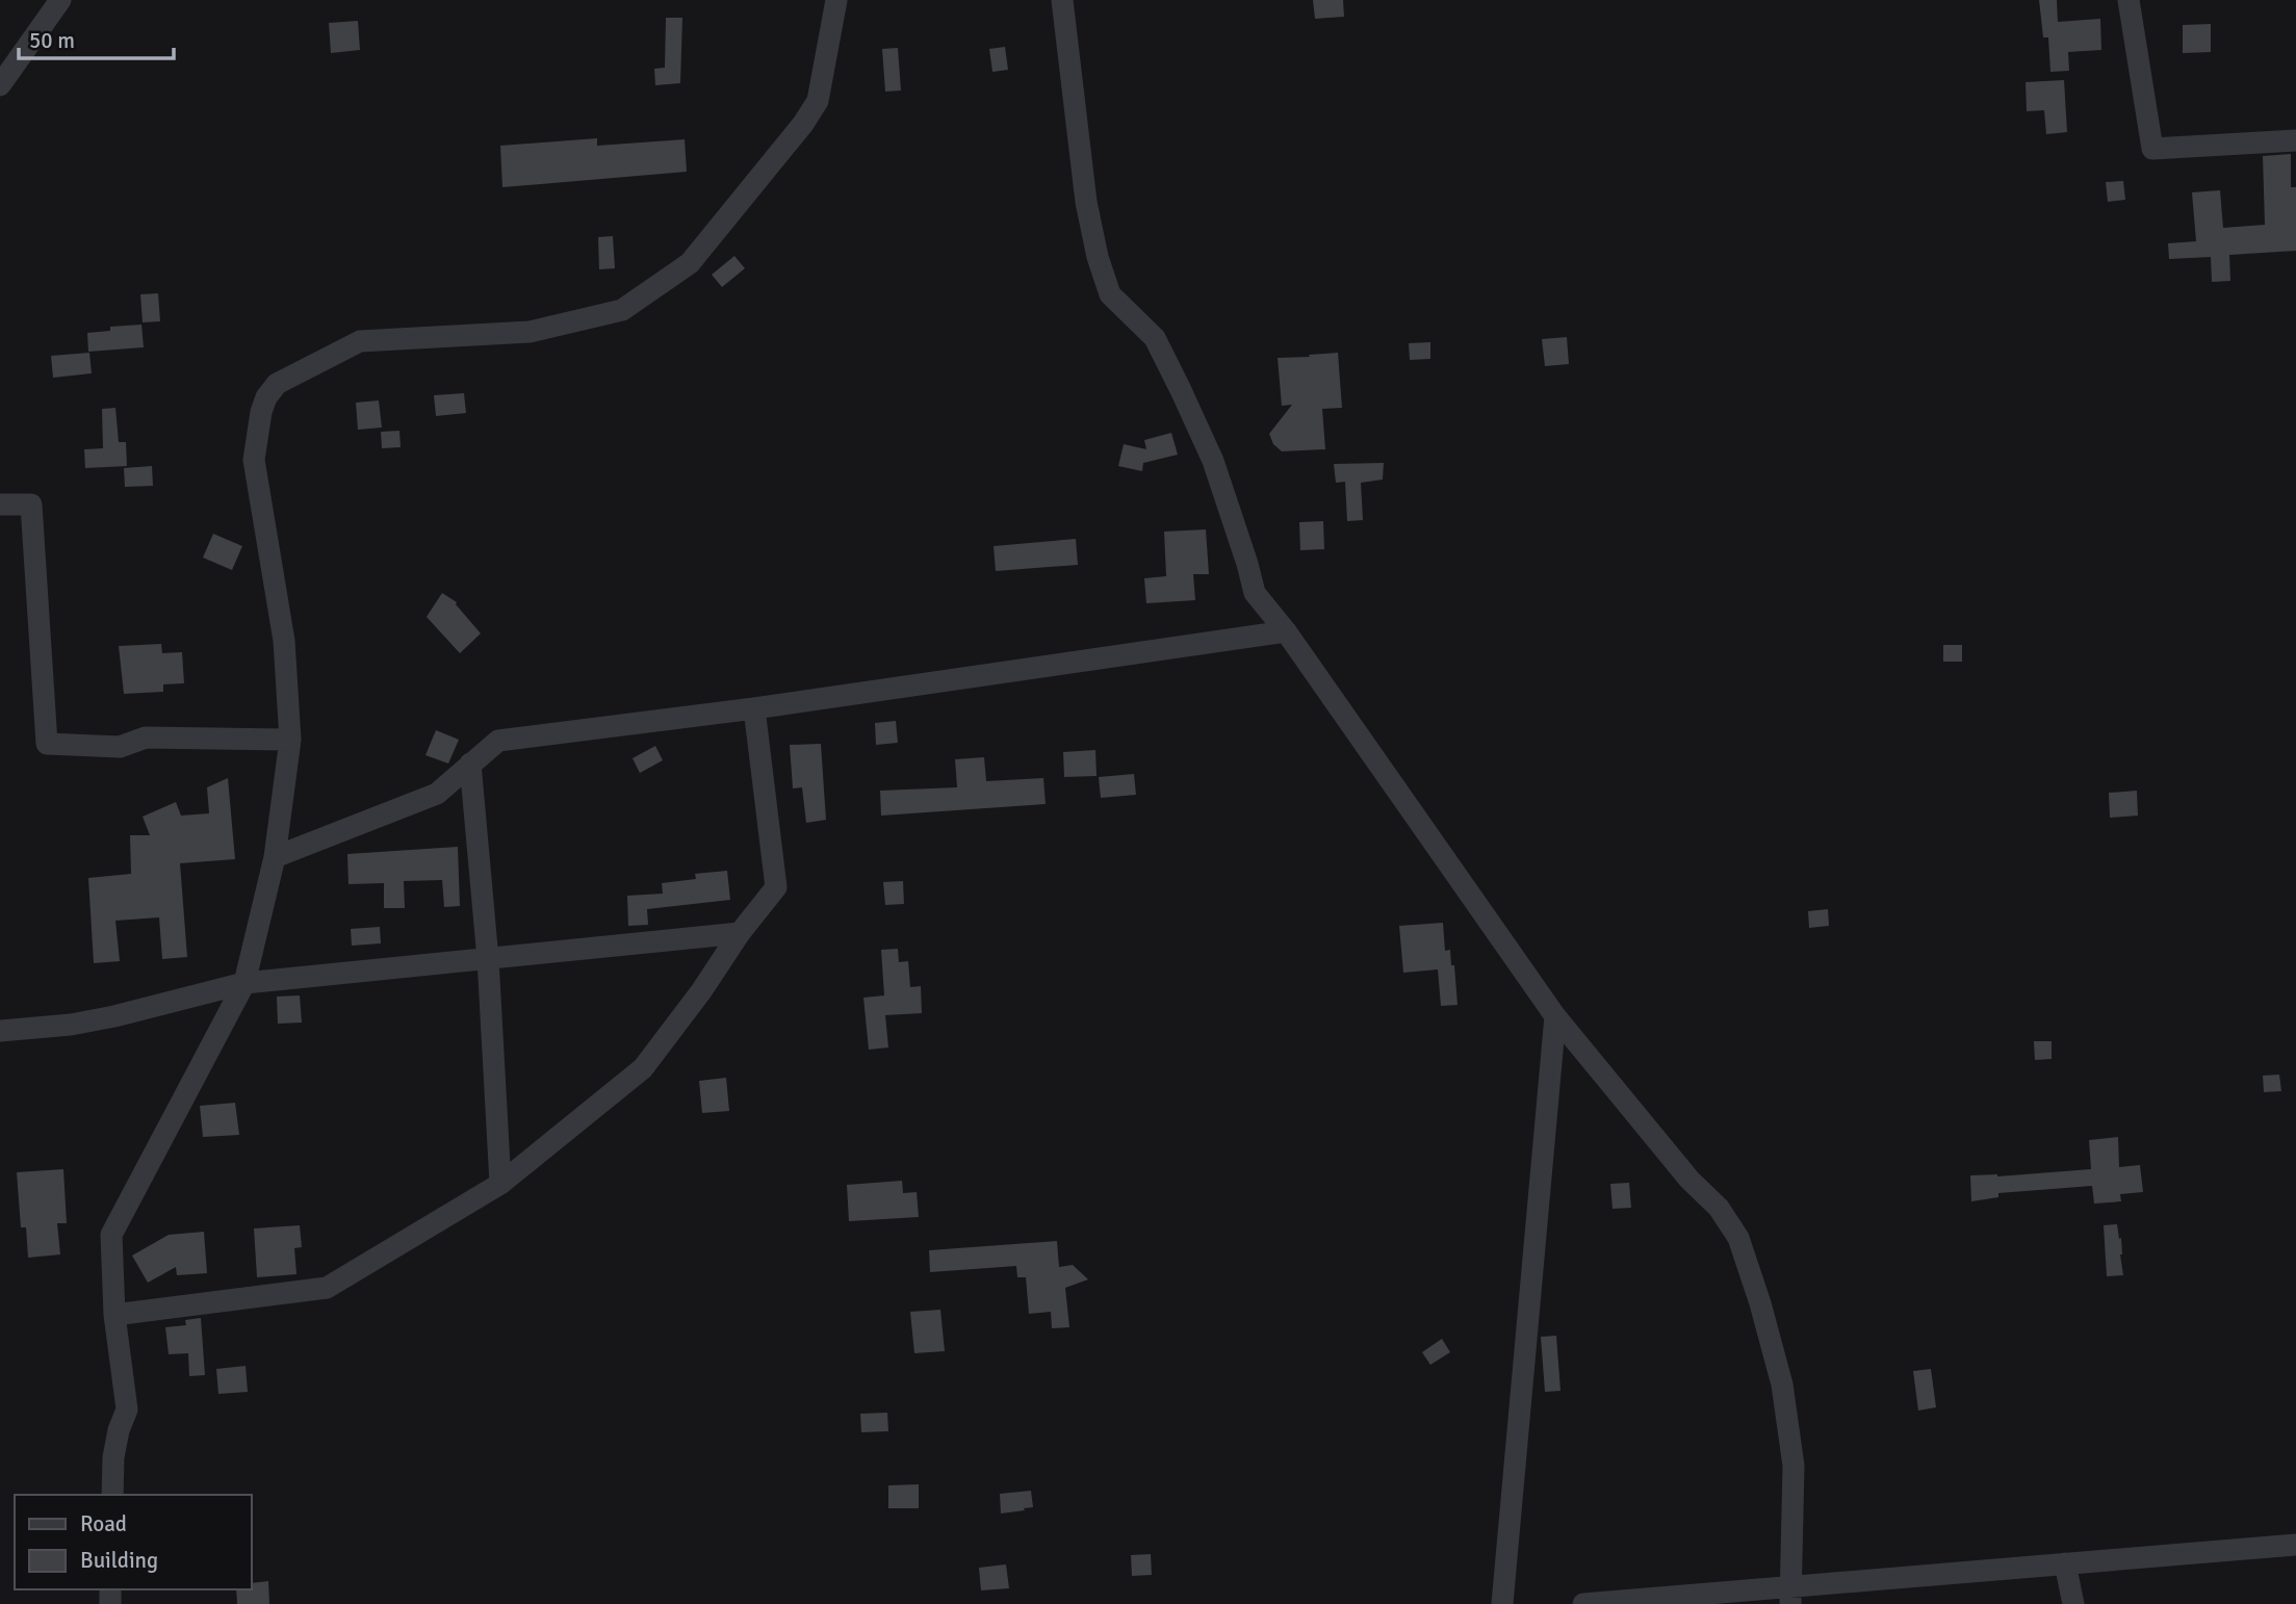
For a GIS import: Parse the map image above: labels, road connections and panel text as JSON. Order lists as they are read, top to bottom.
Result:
{
  "legend": ["Road", "Building"],
  "scale_bar": "50 m"
}
